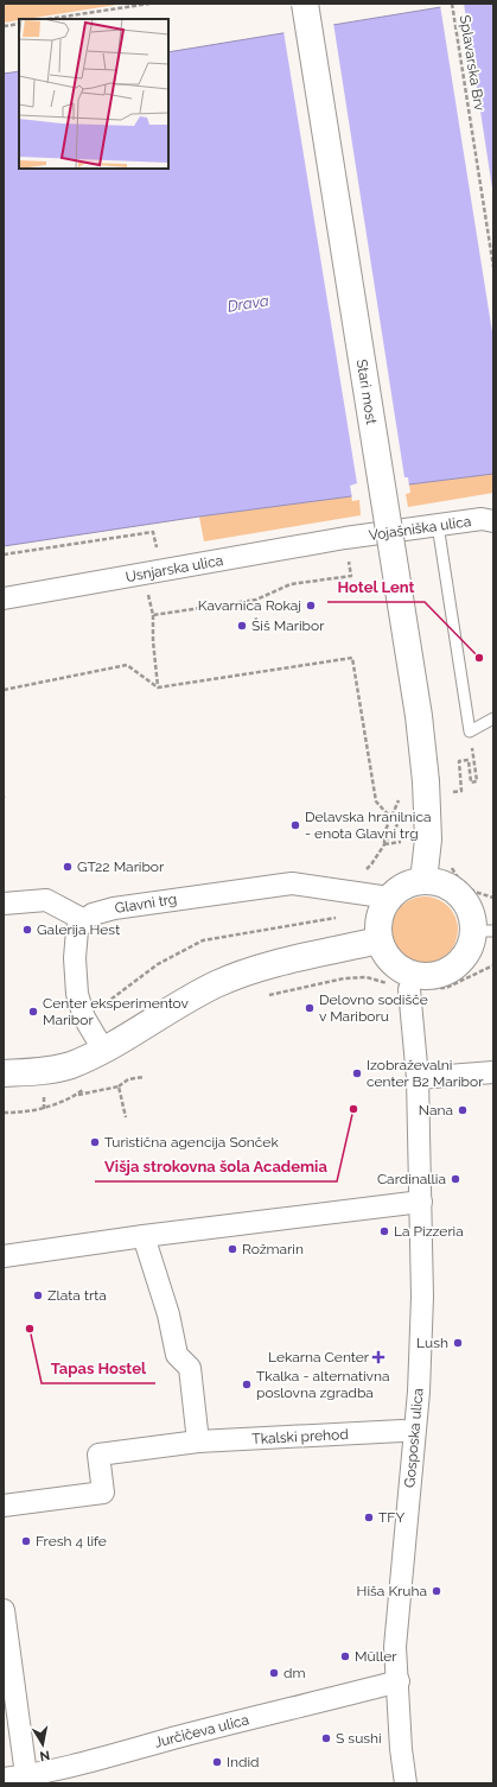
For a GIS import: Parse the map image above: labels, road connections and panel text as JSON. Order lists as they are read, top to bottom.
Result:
{
  "streets": {
    "street": [
      "Stari most",
      "Vojašniška ulica",
      "Usnjarska ulica",
      "Glavni trg",
      "Tkalski prehod",
      "Gosposka ulica",
      "Jurčičeva ulica"
    ],
    "path": ["Splavarska Brv"]
  },
  "crossings": [
    ["Stari most", "Glavni trg"],
    ["Vojašniška ulica", "Usnjarska ulica"],
    ["Gosposka ulica", "Jurčičeva ulica"]
  ],
  "water": ["Drava"],
  "places": {
    "other": [
      "Kavarnica Rokaj",
      "Šiš Maribor",
      "Hotel Lent",
      "Delavska hranilnica - enota Glavni trg",
      "GT22 Maribor",
      "Galerija Hest",
      "Delovno sodišče v Mariboru",
      "Center eksperimentov Maribor",
      "Izobraževalni center B2 Maribor",
      "Višja strokovna šola Academia",
      "Nana",
      "Turistična agencija Sonček",
      "Cardinallia",
      "La Pizzeria",
      "Rožmarin",
      "Zlata trta",
      "Tapas Hostel",
      "Lush",
      "Tkalka - alternativna poslovna zgradba",
      "TFY",
      "Fresh 4 life",
      "Hiša Kruha",
      "Müller",
      "dm",
      "S sushi",
      "Indid"
    ],
    "health": ["Lekarna Center"]
  },
  "north": "bottom"
}
